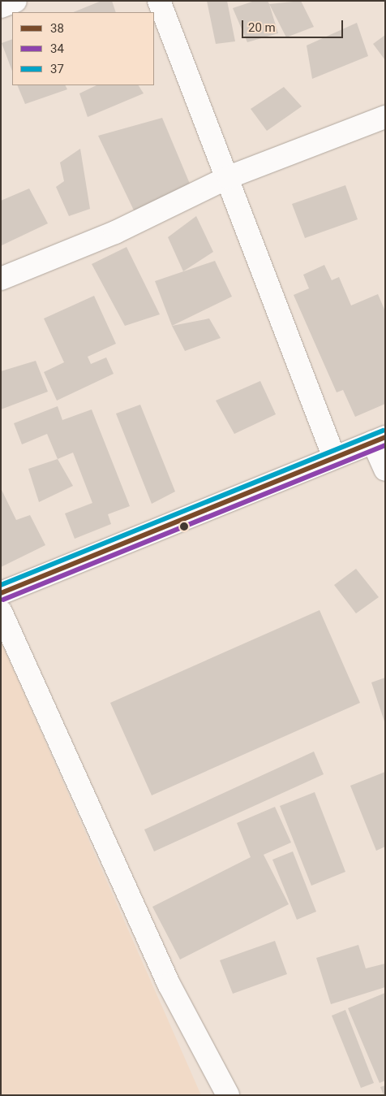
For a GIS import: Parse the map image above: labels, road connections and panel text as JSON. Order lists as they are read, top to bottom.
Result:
{
  "lines": ["transit line 37", "transit line 38", "transit line 34"],
  "legend": ["38", "34", "37"],
  "scale_bar": "20 m"
}
